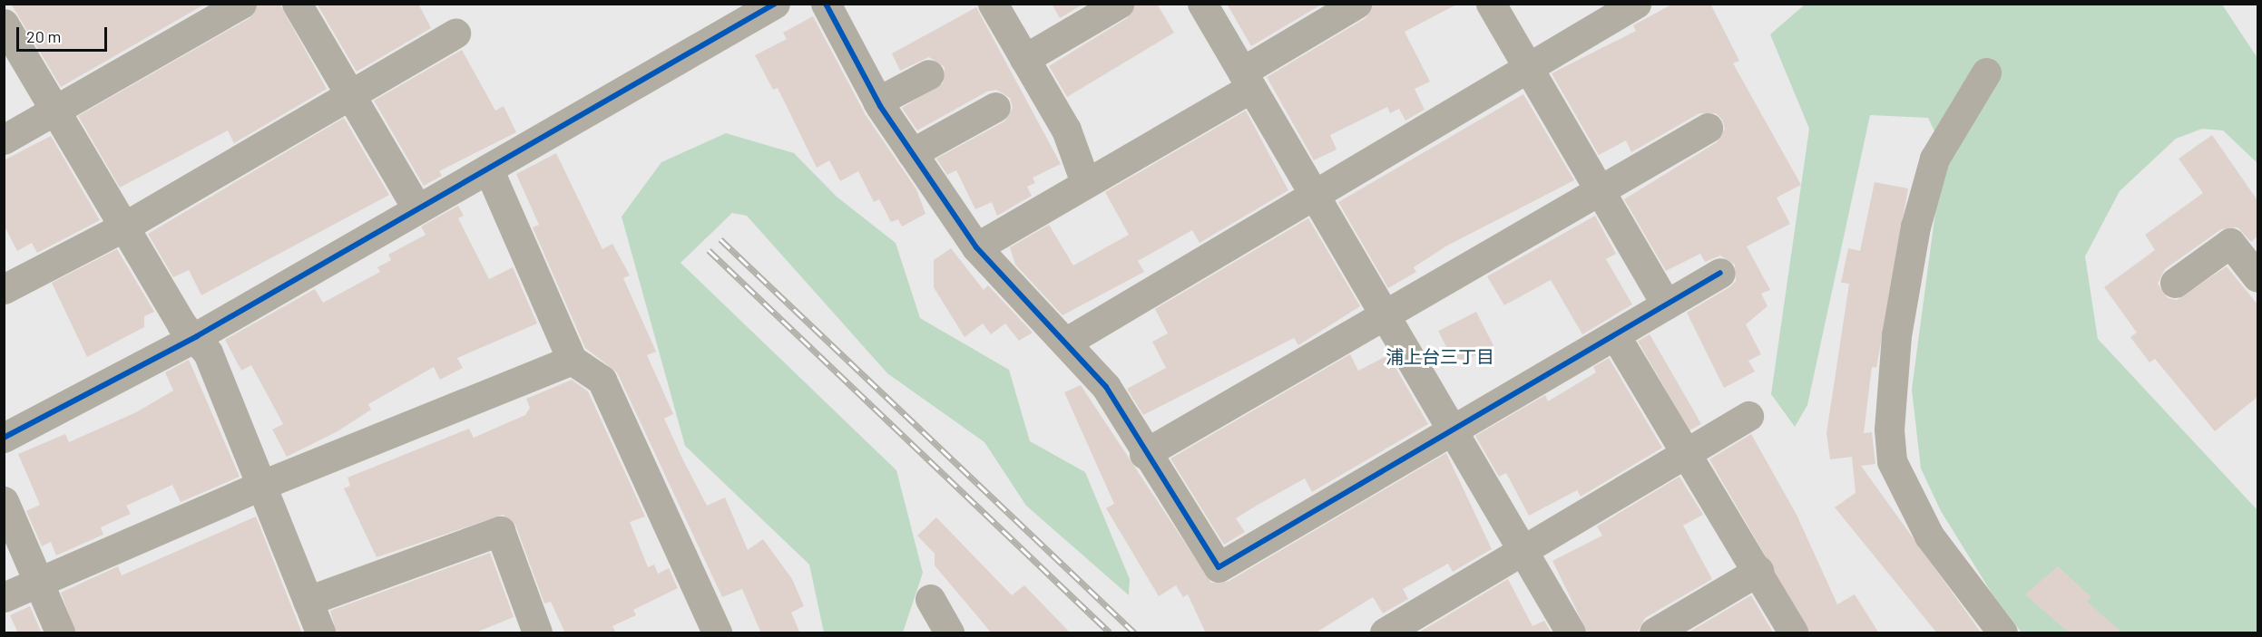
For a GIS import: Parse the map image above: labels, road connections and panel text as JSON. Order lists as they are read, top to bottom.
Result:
{
  "districts": ["浦上台三丁目"],
  "scale_bar": "20 m"
}
